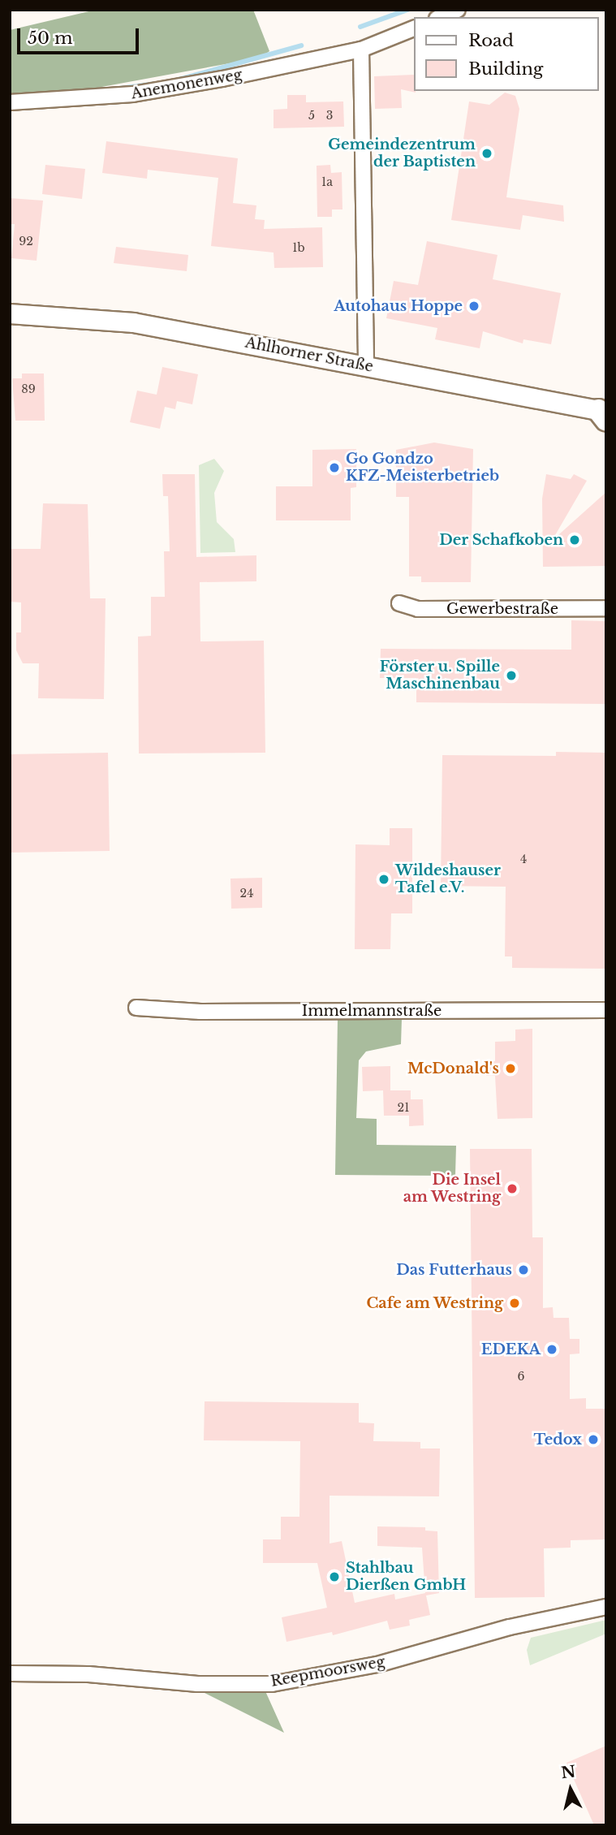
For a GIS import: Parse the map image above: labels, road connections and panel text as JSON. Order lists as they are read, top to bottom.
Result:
{
  "streets": {
    "street": [
      "Anemonenweg",
      "Ahlhorner Straße",
      "Gewerbestraße",
      "Immelmannstraße",
      "Reepmoorsweg"
    ]
  },
  "places": [
    "Gemeindezentrum der Baptisten",
    "Autohaus Hoppe",
    "Go Gondzo KFZ-Meisterbetrieb",
    "Der Schafkoben",
    "Förster u. Spille Maschinenbau",
    "Wildeshauser Tafel e.V.",
    "McDonald's",
    "Die Insel am Westring",
    "Das Futterhaus",
    "Cafe am Westring",
    "EDEKA",
    "Tedox",
    "Stahlbau Dierßen GmbH"
  ],
  "house_numbers": [
    "5",
    "3",
    "1a",
    "92",
    "1b",
    "89",
    "4",
    "24",
    "21",
    "6"
  ],
  "legend": ["Road", "Building"],
  "scale_bar": "50 m",
  "north": "top"
}
